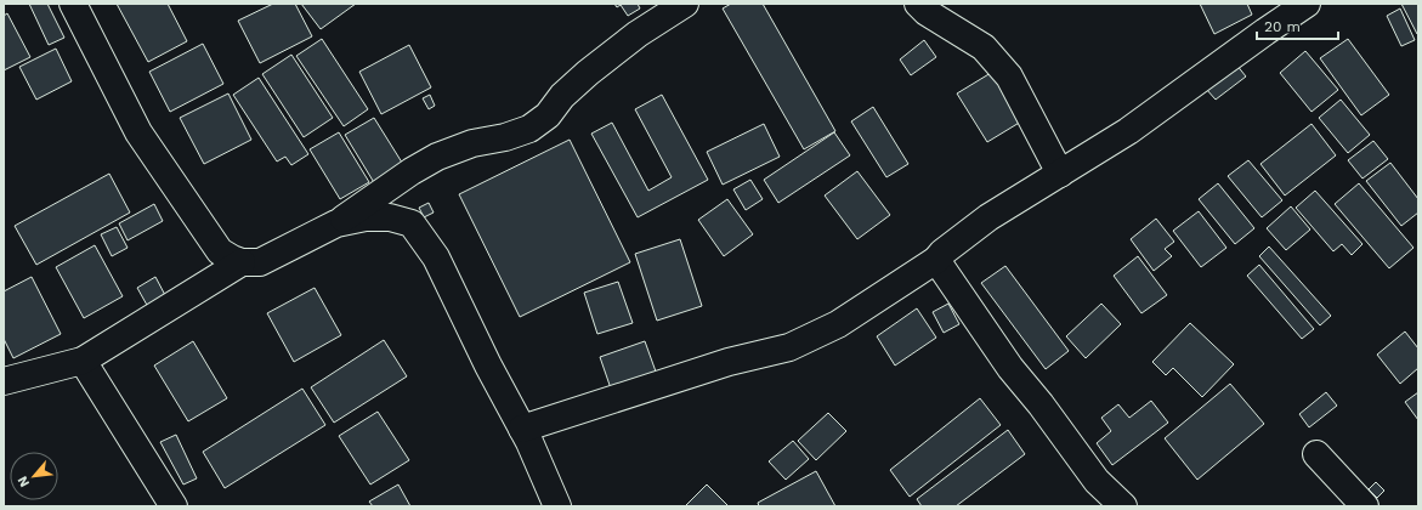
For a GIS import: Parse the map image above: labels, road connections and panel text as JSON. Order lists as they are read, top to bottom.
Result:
{
  "scale_bar": "20 m",
  "north": "bottom left"
}
